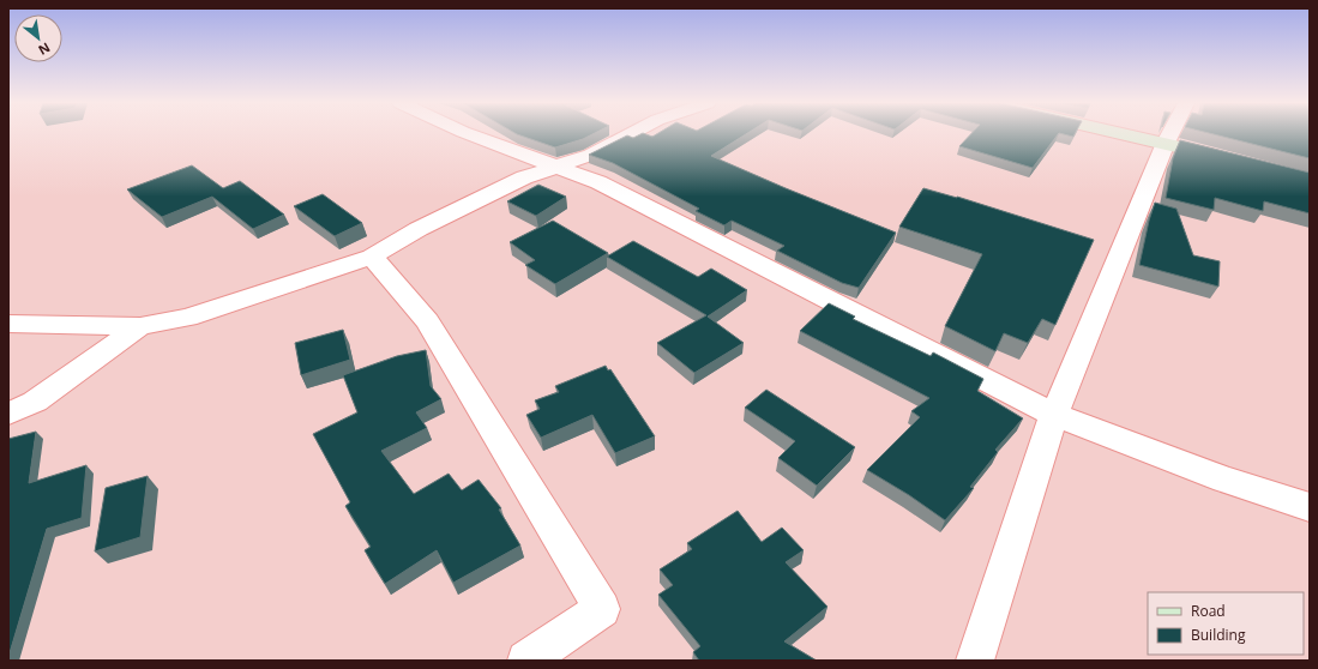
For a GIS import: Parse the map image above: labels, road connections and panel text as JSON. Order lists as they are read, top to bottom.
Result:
{
  "legend": ["Road", "Building"],
  "north": "bottom right"
}
